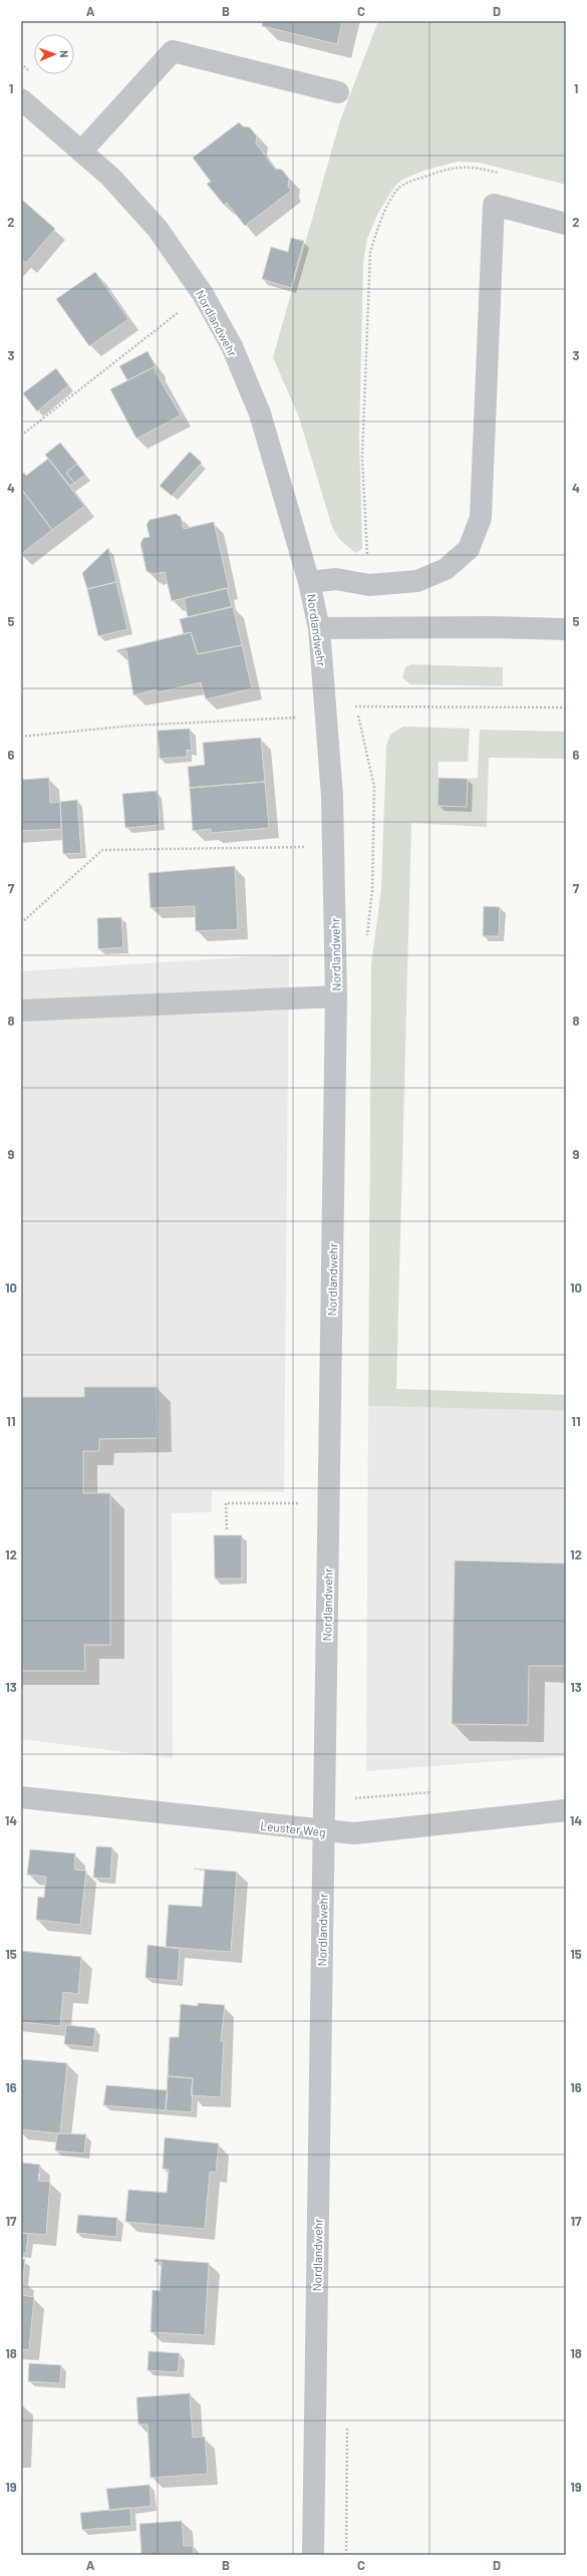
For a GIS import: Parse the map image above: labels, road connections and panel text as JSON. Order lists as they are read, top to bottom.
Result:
{
  "streets": {
    "street": ["Nordlandwehr", "Leuster Weg"]
  },
  "crossings": [
    ["Nordlandwehr", "Leuster Weg"]
  ],
  "north": "right",
  "grid": {
    "columns": [
      "A",
      "B",
      "C",
      "D"
    ],
    "rows": [
      "1",
      "2",
      "3",
      "4",
      "5",
      "6",
      "7",
      "8",
      "9",
      "10",
      "11",
      "12",
      "13",
      "14",
      "15",
      "16",
      "17",
      "18",
      "19"
    ]
  }
}
